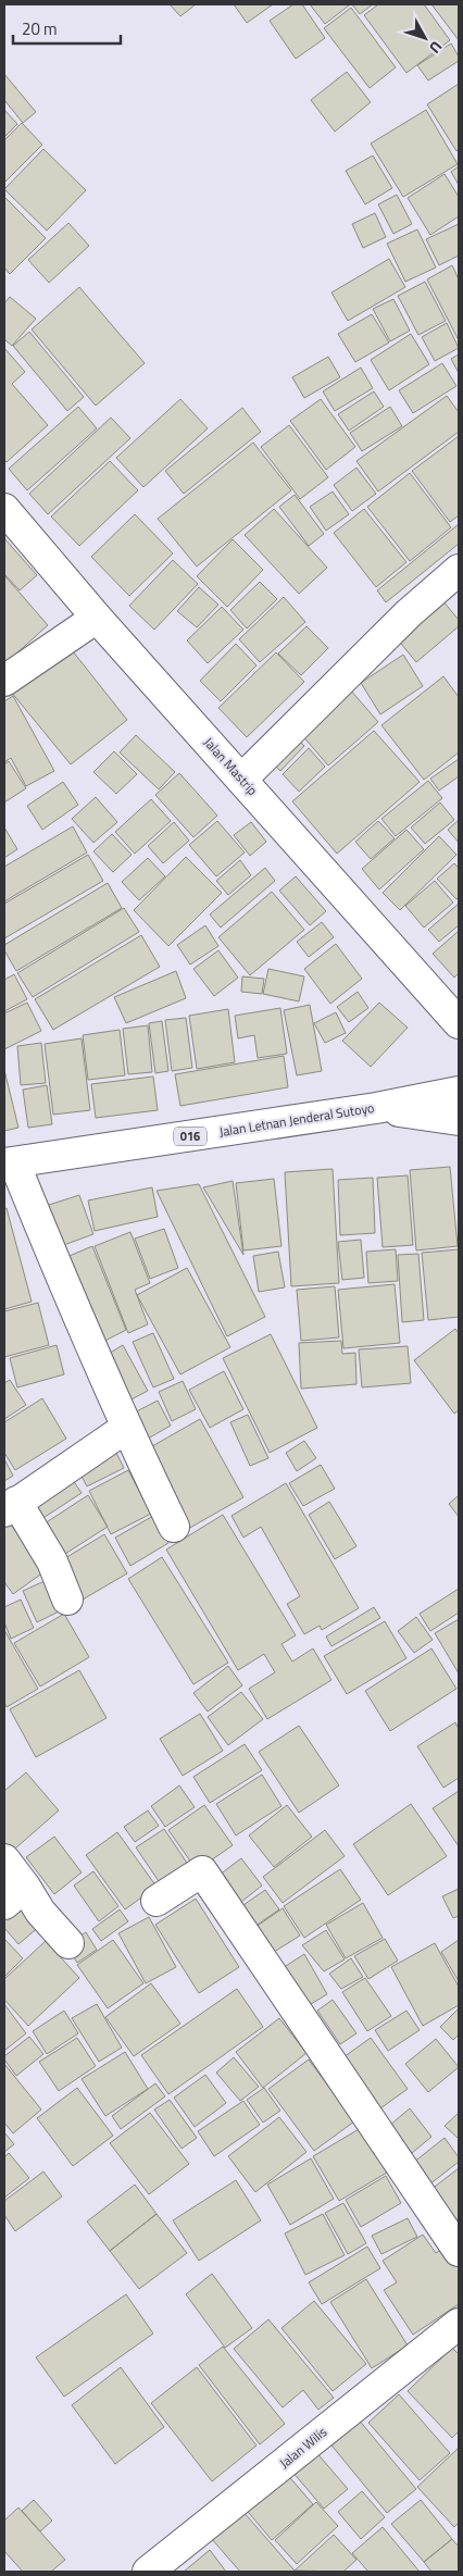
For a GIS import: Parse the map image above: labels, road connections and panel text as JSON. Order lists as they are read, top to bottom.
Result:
{
  "streets": {
    "street": [
      "Jalan Mastrip",
      "Jalan Letnan Jenderal Sutoyo",
      "016",
      "Jalan Wilis"
    ]
  },
  "crossings": [
    ["Jalan Letnan Jenderal Sutoyo", "016"]
  ],
  "scale_bar": "20 m",
  "north": "bottom right"
}
